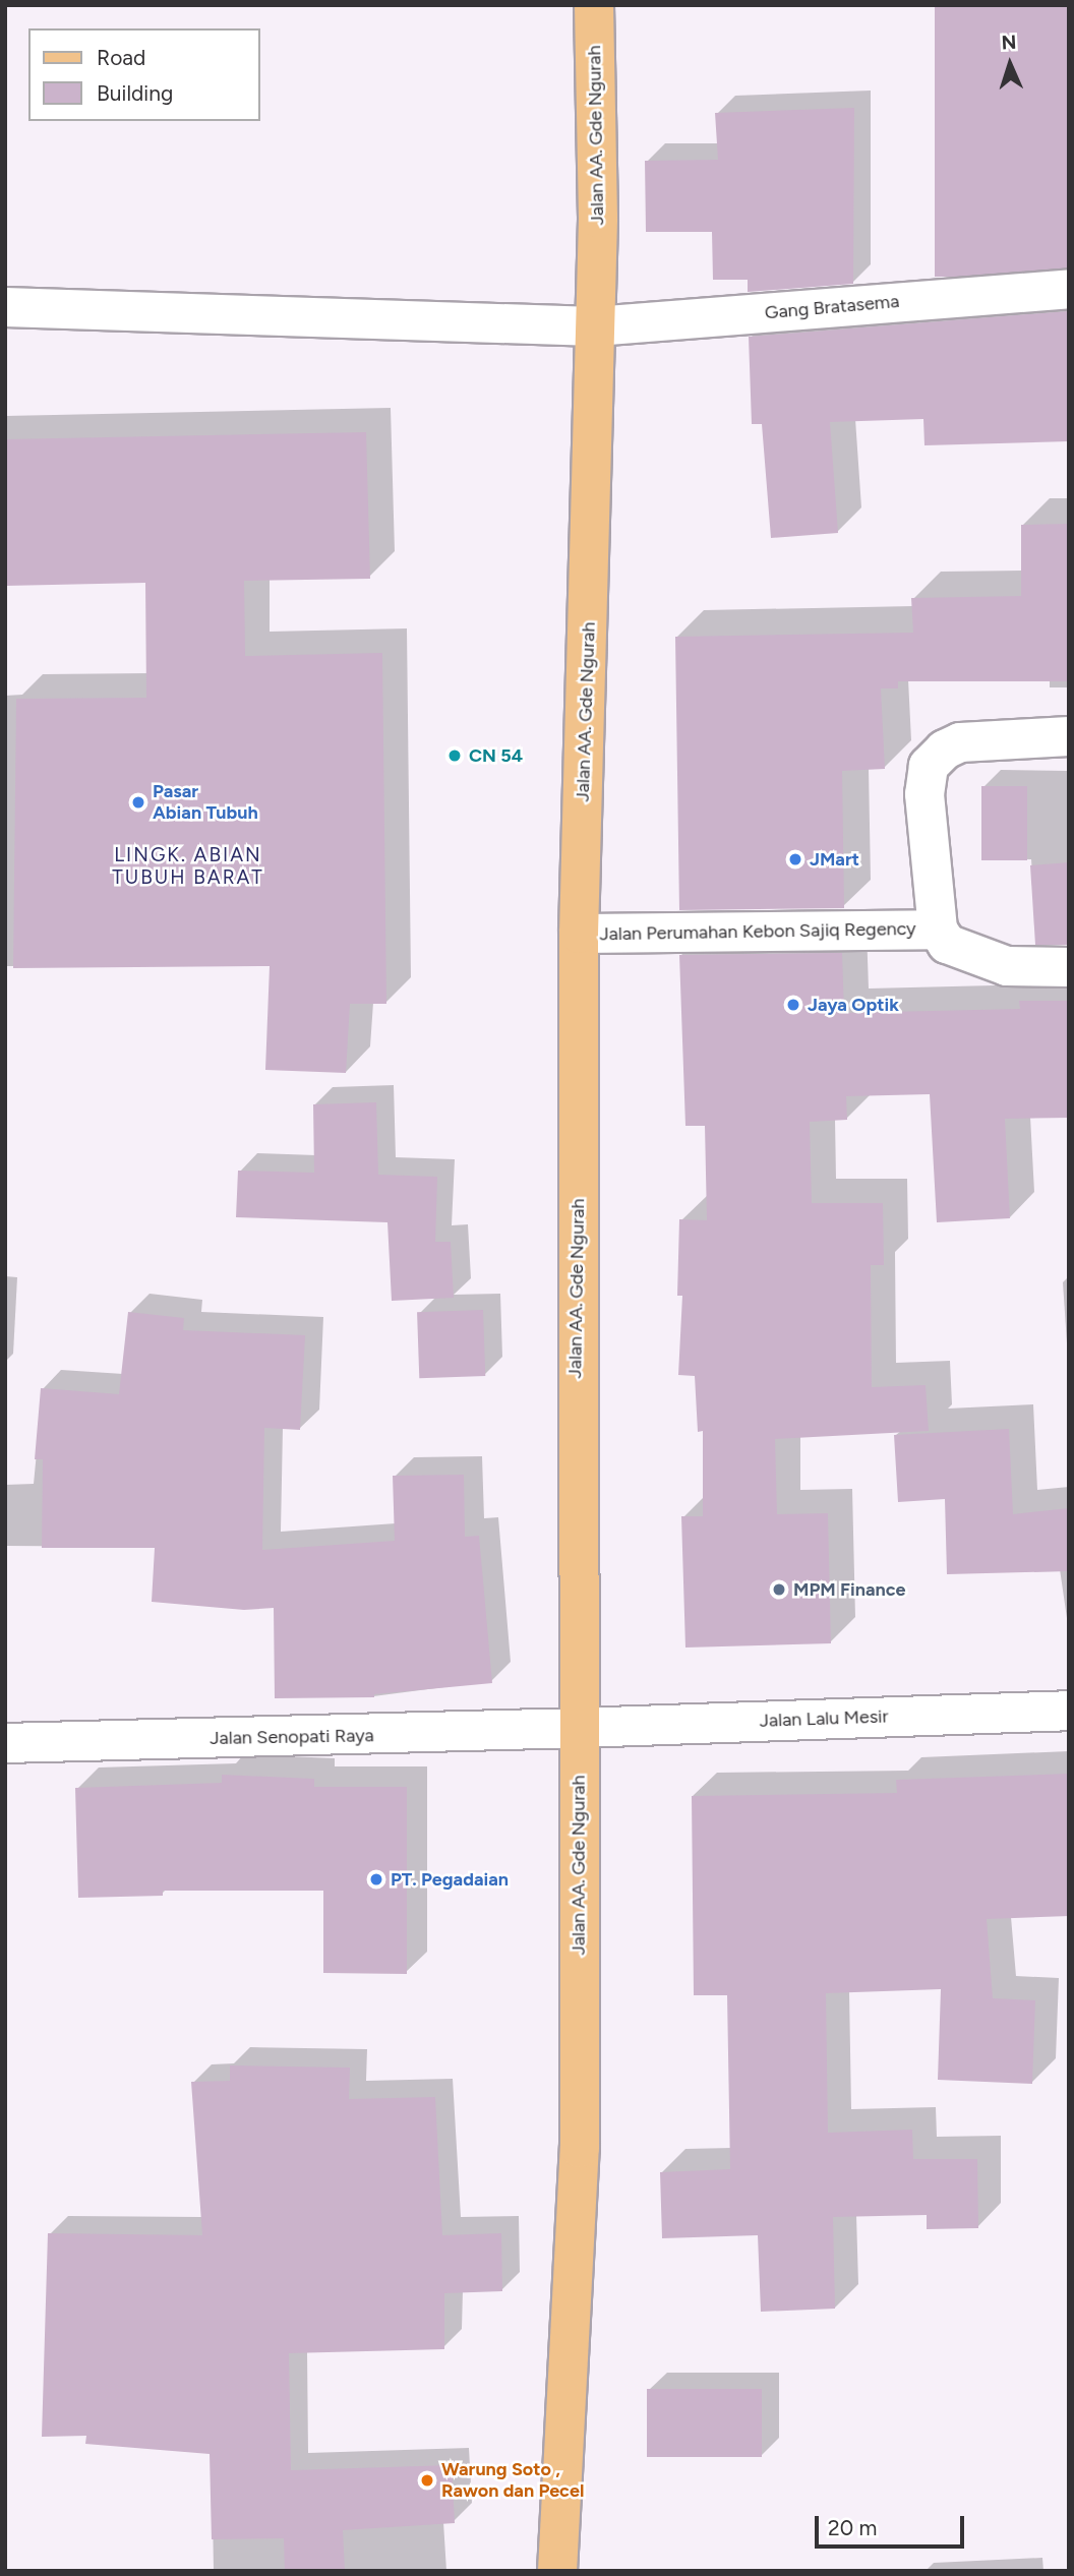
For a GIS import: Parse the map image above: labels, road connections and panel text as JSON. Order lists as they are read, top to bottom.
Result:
{
  "streets": {
    "main road": ["Jalan AA. Gde Ngurah"],
    "street": [
      "Gang Bratasema",
      "Jalan Perumahan Kebon Sajiq Regency",
      "Jalan Lalu Mesir",
      "Jalan Senopati Raya"
    ]
  },
  "crossings": [
    ["Jalan AA. Gde Ngurah", "Gang Bratasema"],
    ["Jalan AA. Gde Ngurah", "Jalan Perumahan Kebon Sajiq Regency"],
    ["Jalan AA. Gde Ngurah", "Jalan Lalu Mesir"],
    ["Jalan AA. Gde Ngurah", "Jalan Senopati Raya"],
    ["Jalan Lalu Mesir", "Jalan Senopati Raya"]
  ],
  "districts": ["LINGK. ABIAN TUBUH BARAT"],
  "places": [
    "CN 54",
    "Pasar Abian Tubuh",
    "JMart",
    "Jaya Optik",
    "MPM Finance",
    "PT. Pegadaian",
    "Warung Soto , Rawon dan Pecel"
  ],
  "legend": ["Road", "Building"],
  "scale_bar": "20 m",
  "north": "top"
}
